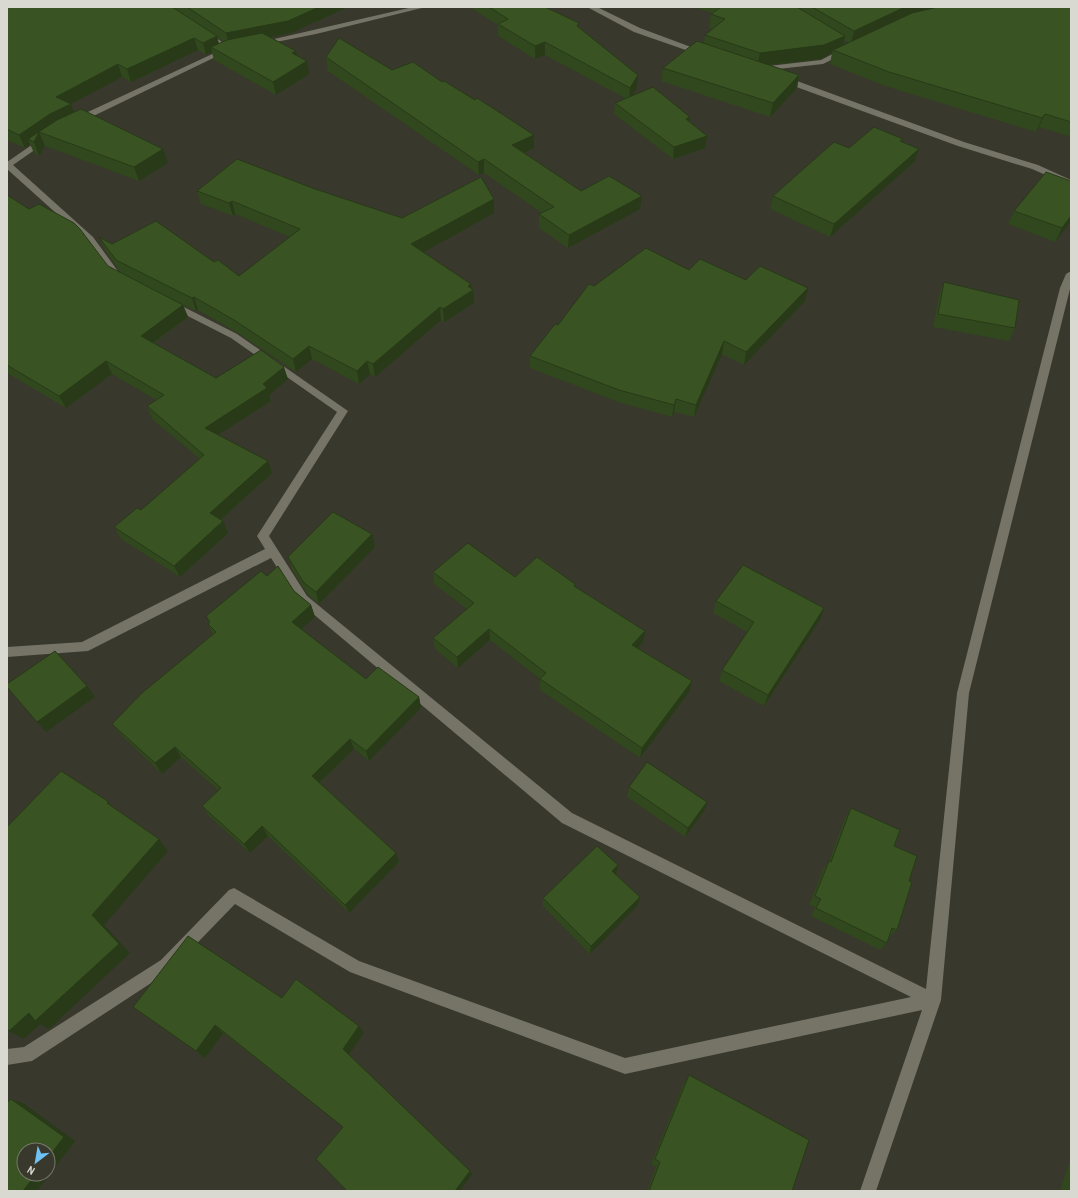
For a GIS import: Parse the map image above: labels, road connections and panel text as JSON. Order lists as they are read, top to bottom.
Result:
{
  "north": "bottom left"
}
